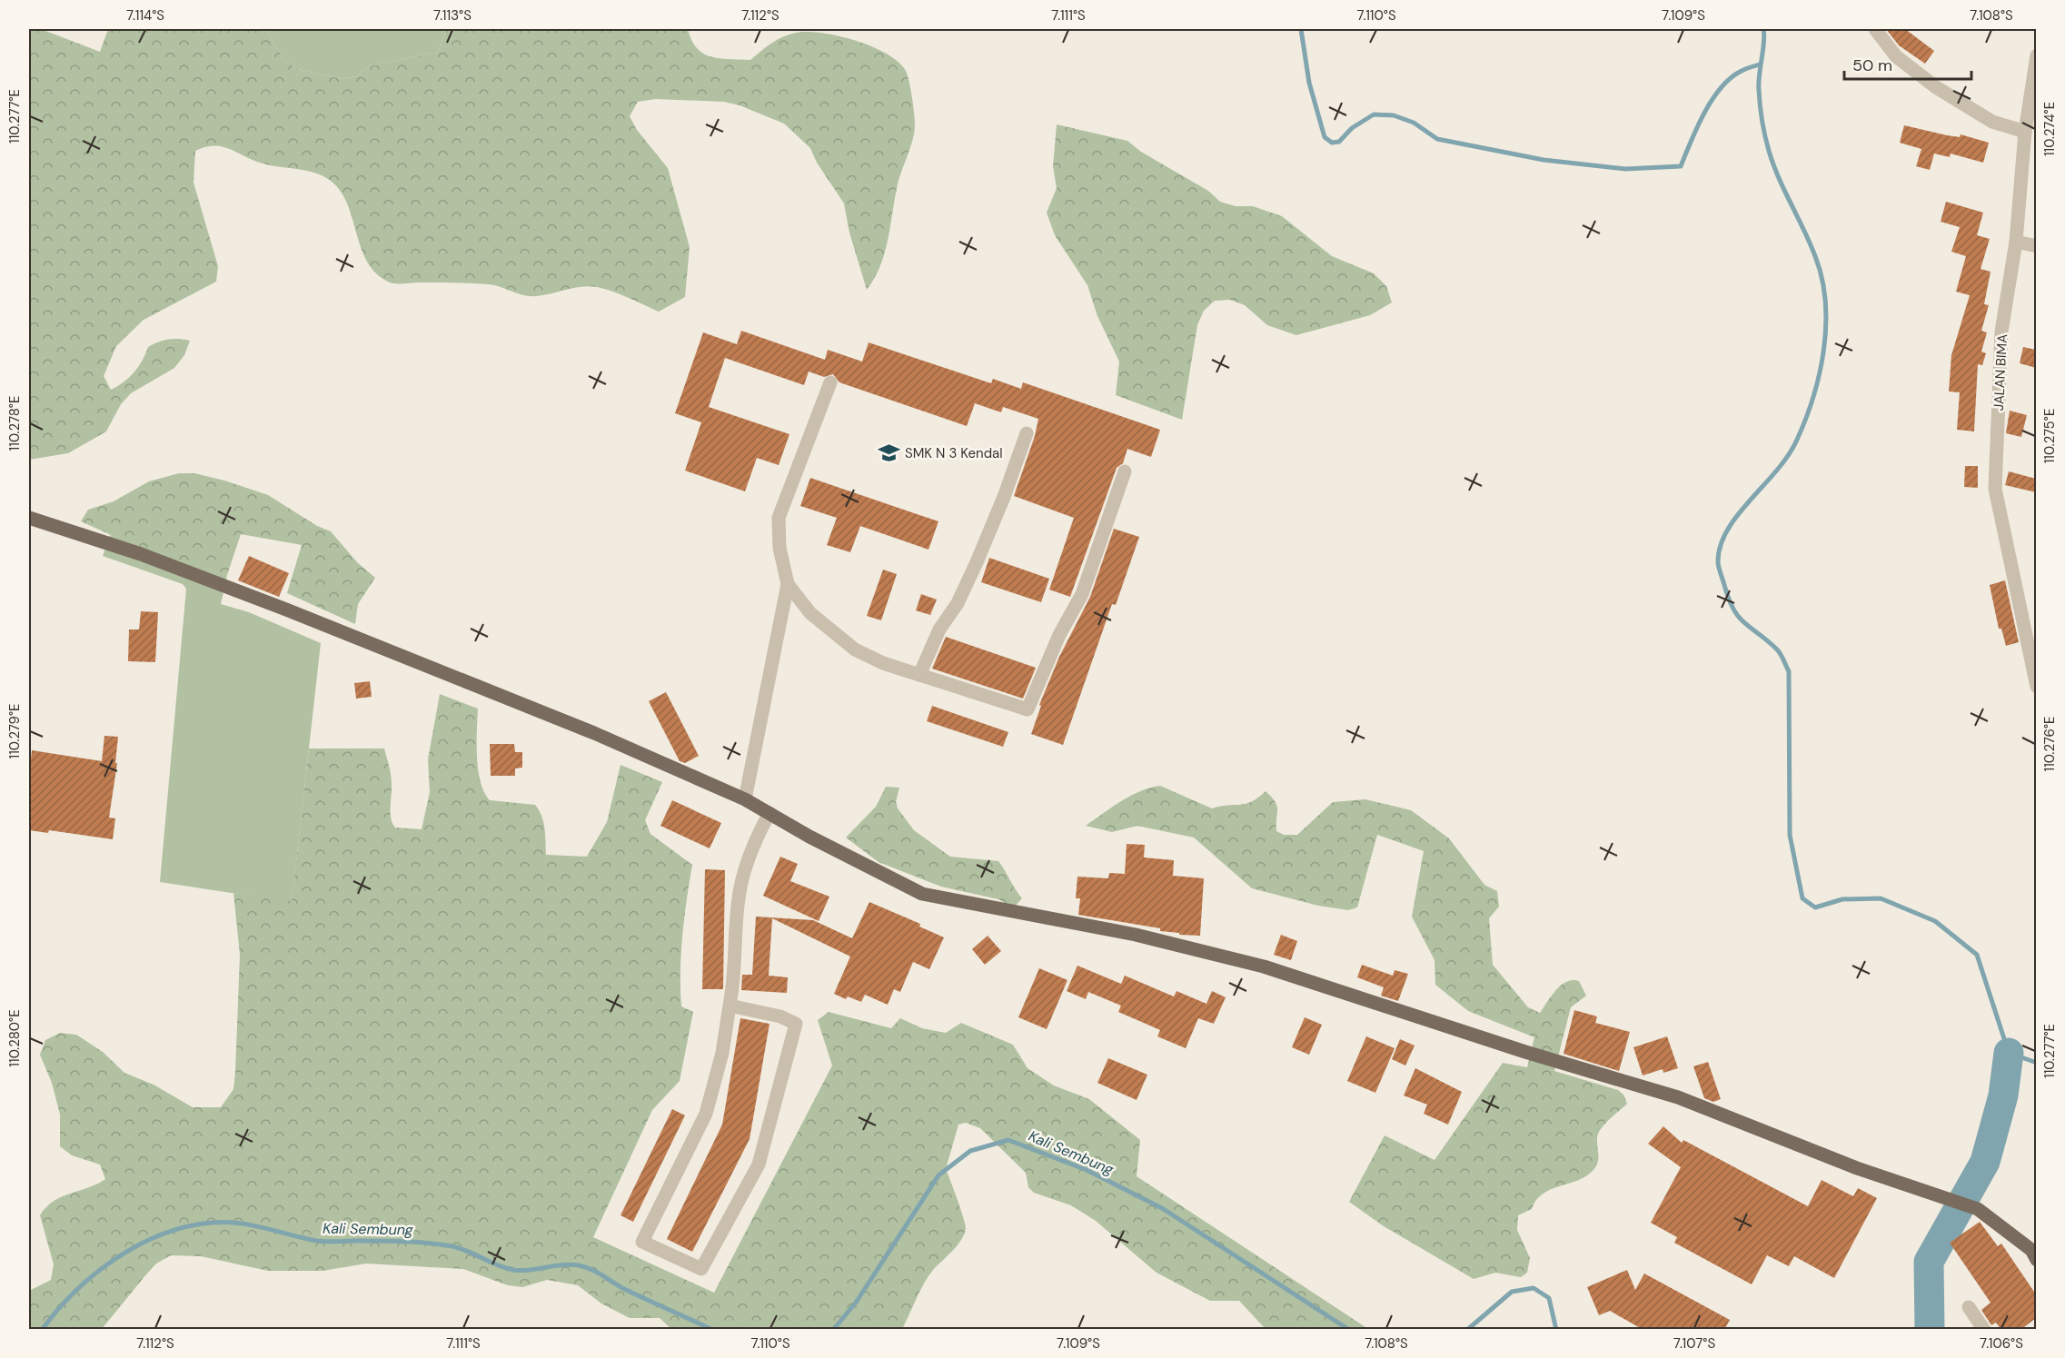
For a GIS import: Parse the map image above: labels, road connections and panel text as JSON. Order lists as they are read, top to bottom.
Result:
{
  "streets": {
    "street": ["JALAN BIMA"]
  },
  "water": ["Kali Sembung"],
  "places": {
    "school or university": ["SMK N 3 Kendal"]
  },
  "scale_bar": "50 m",
  "coordinates": [
    "7.114°S",
    "7.113°S",
    "7.112°S",
    "7.111°S",
    "7.110°S",
    "7.109°S",
    "7.108°S",
    "110.277°E",
    "110.274°E",
    "110.278°E",
    "110.275°E",
    "110.279°E",
    "110.276°E",
    "110.280°E",
    "7.107°S",
    "7.106°S"
  ]
}
